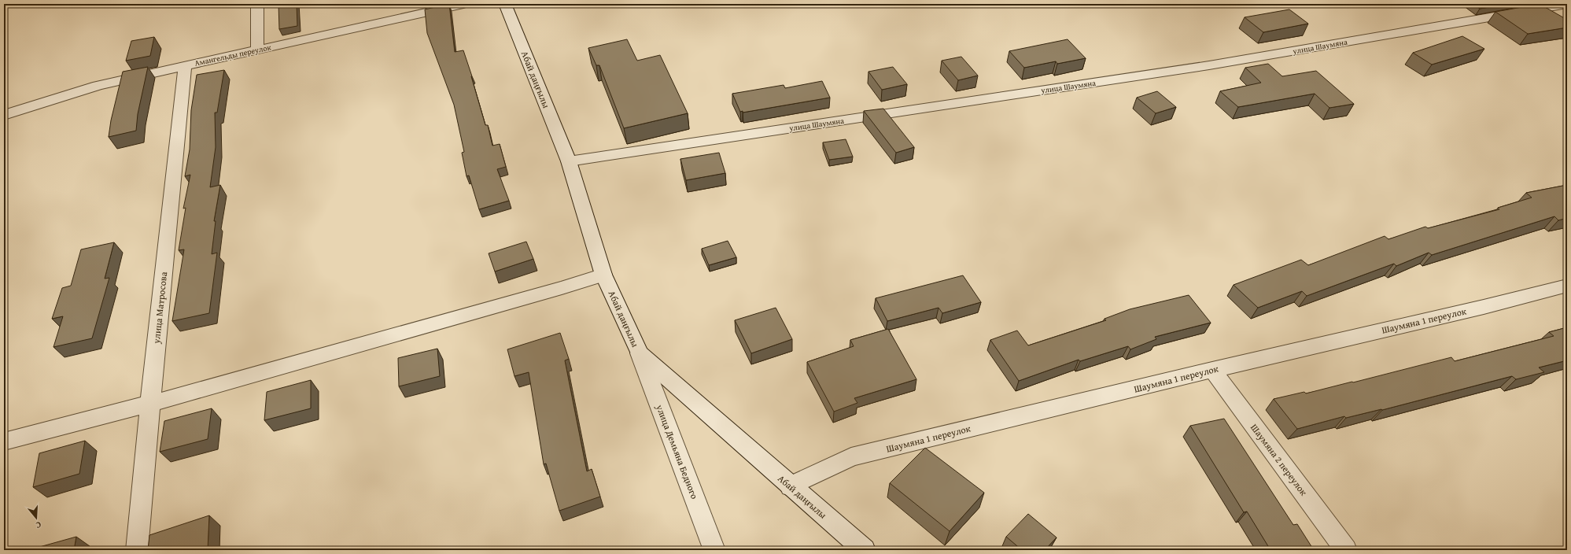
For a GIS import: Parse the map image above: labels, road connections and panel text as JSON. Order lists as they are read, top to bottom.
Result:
{
  "streets": {
    "street": [
      "улица Шаумяна",
      "Амангельды переулок",
      "Абай даңғылы",
      "улица Матросова",
      "Шаумяна 1 переулок",
      "улица Демьяна Бедного",
      "Шаумяна 2 переулок"
    ]
  },
  "crossings": [
    ["улица Шаумяна", "Абай даңғылы"],
    ["Амангельды переулок", "улица Матросова"],
    ["Абай даңғылы", "Шаумяна 1 переулок"],
    ["Абай даңғылы", "улица Демьяна Бедного"],
    ["Шаумяна 1 переулок", "Шаумяна 2 переулок"]
  ],
  "north": "bottom"
}
